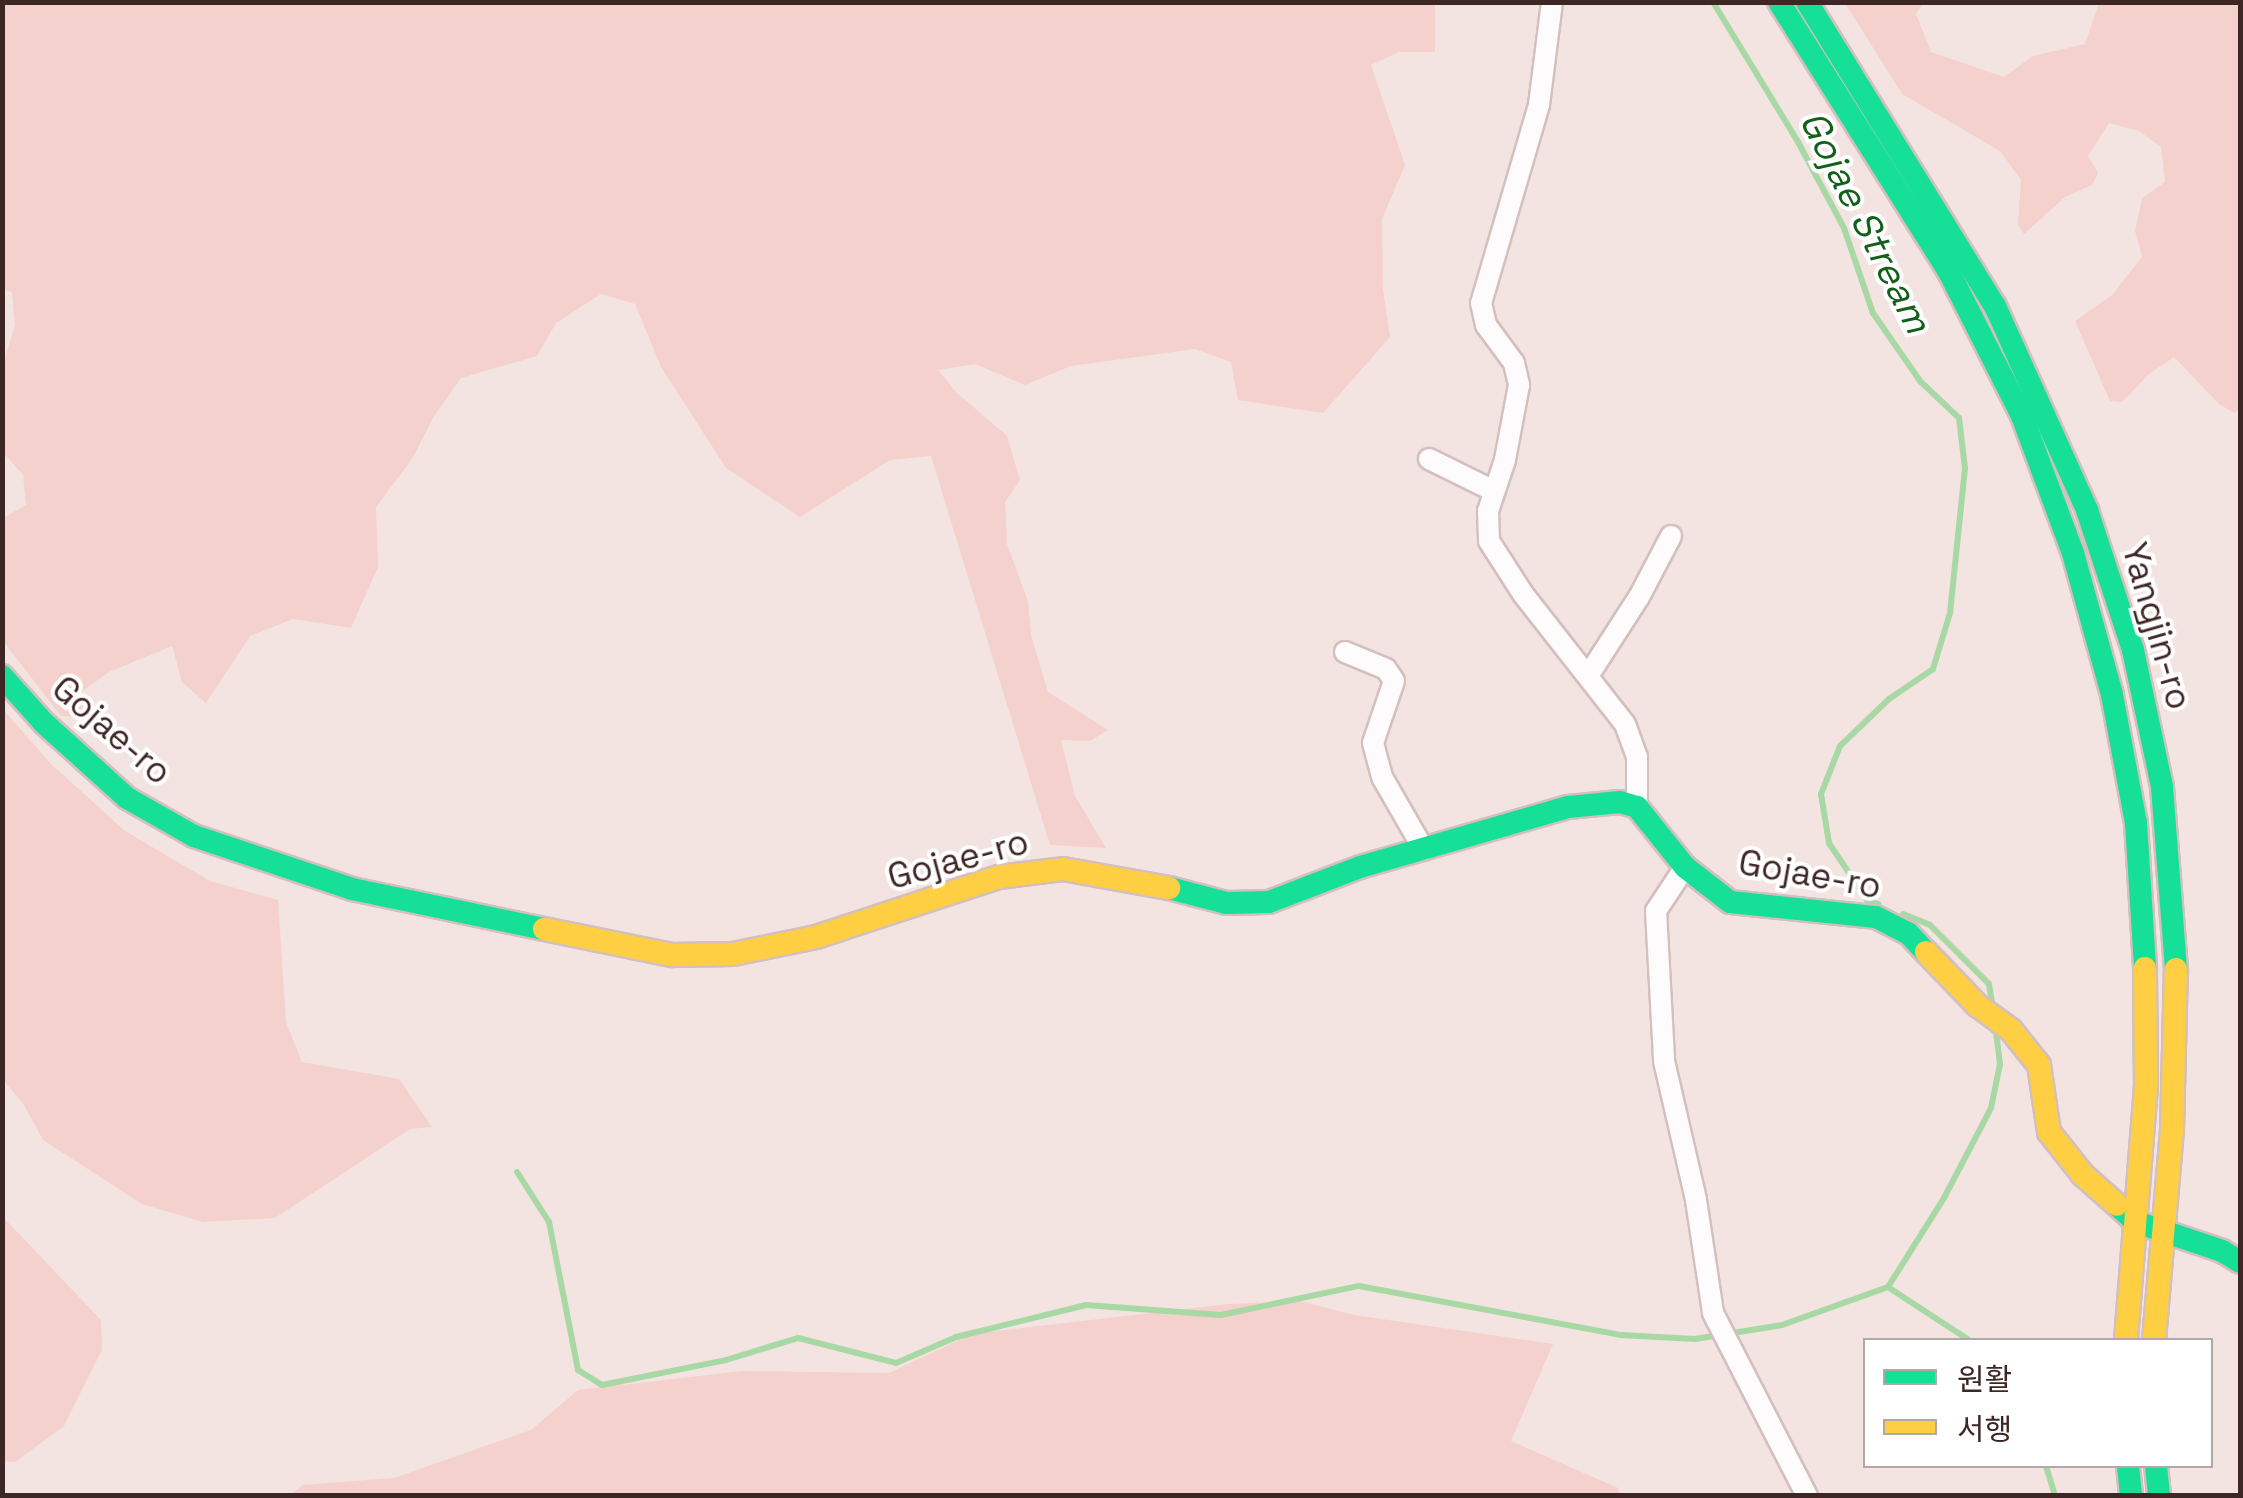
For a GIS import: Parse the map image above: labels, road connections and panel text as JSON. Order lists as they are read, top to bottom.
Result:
{
  "streets": {
    "main road": ["Yangjin-ro", "Gojae-ro"]
  },
  "crossings": [
    ["Yangjin-ro", "Gojae-ro"]
  ],
  "water": ["Gojae Stream"],
  "legend": ["원활", "서행"]
}
